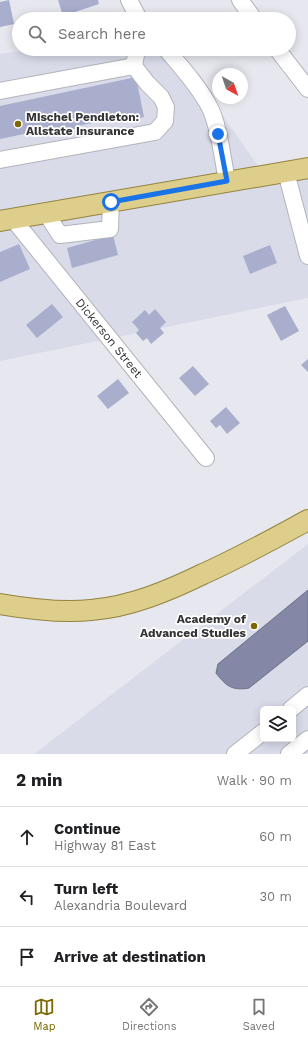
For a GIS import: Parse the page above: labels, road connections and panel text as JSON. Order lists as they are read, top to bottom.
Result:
{
  "streets": {
    "street": ["Dickerson Street"]
  },
  "places": ["Mischel Pendleton: Allstate Insurance", "Academy of Advanced Studies"],
  "north": "bottom right",
  "page": {
    "search": "Search here",
    "heading": ["2 min", "Walk · 90 m"],
    "list": [
      ["Continue", "Highway 81 East", "60 m"],
      ["Turn left", "Alexandria Boulevard", "30 m"],
      "Arrive at destination"
    ],
    "nav": ["Map", "Directions", "Saved"]
  }
}
